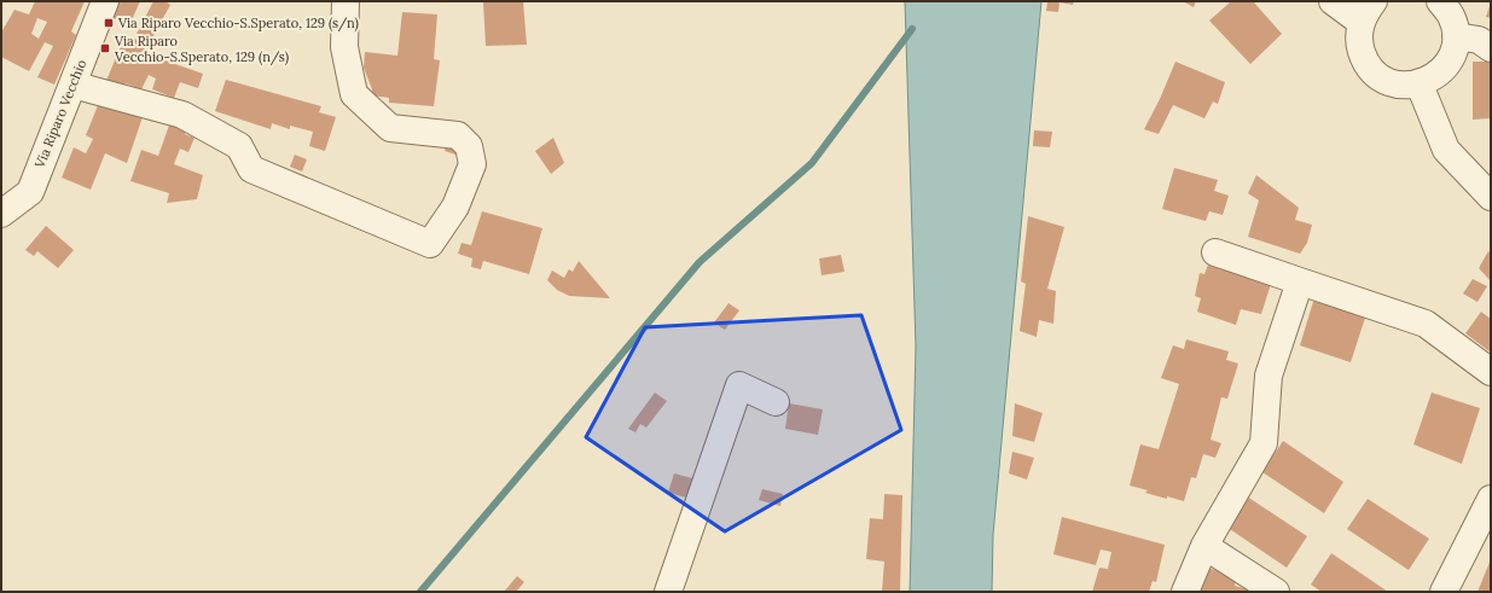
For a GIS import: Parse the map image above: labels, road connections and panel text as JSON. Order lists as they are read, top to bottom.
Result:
{
  "streets": {
    "street": ["Via Riparo Vecchio"]
  },
  "places": {
    "transit": ["Via Riparo Vecchio-S.Sperato, 129 (s/n)", "Via Riparo Vecchio-S.Sperato, 129 (n/s)"]
  }
}
